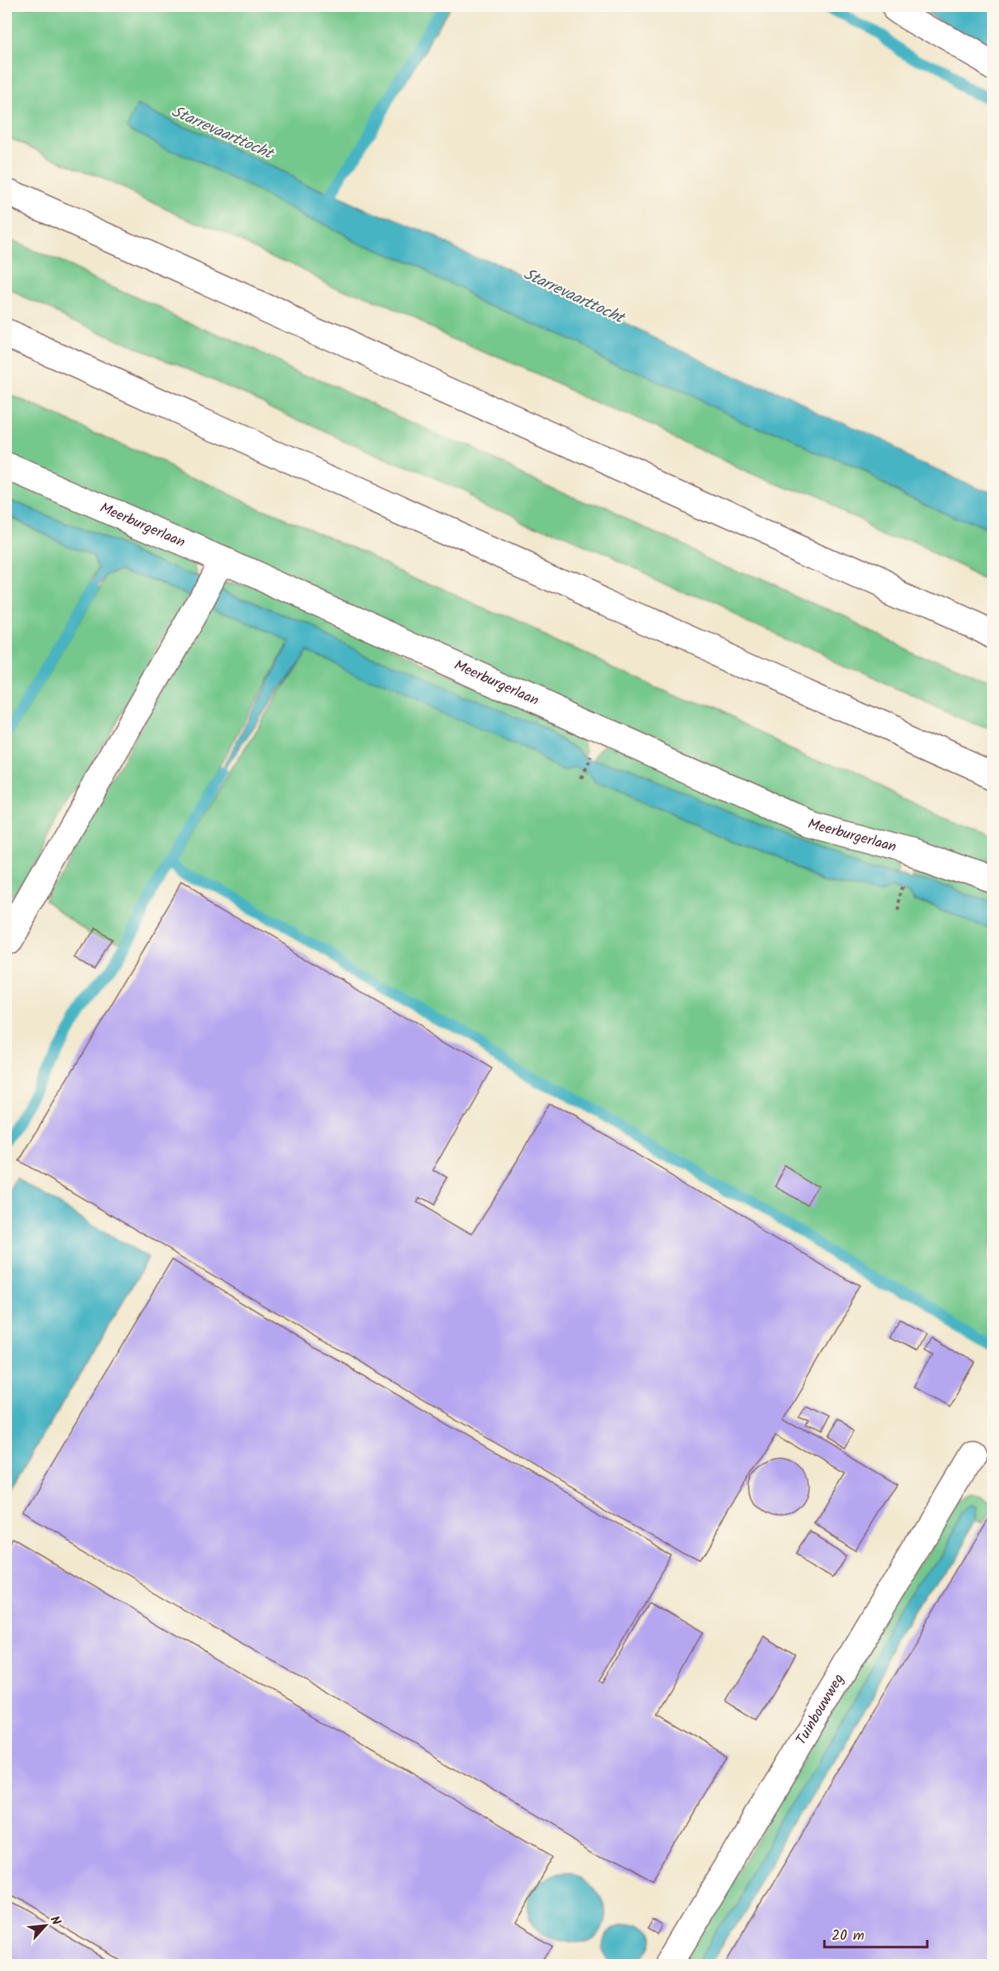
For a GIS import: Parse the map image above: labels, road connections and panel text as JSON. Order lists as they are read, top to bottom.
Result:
{
  "streets": {
    "main road": ["Meerburgerlaan", "Tuinbouwweg"]
  },
  "water": ["Starrevaarttocht"],
  "scale_bar": "20 m",
  "north": "top right"
}
